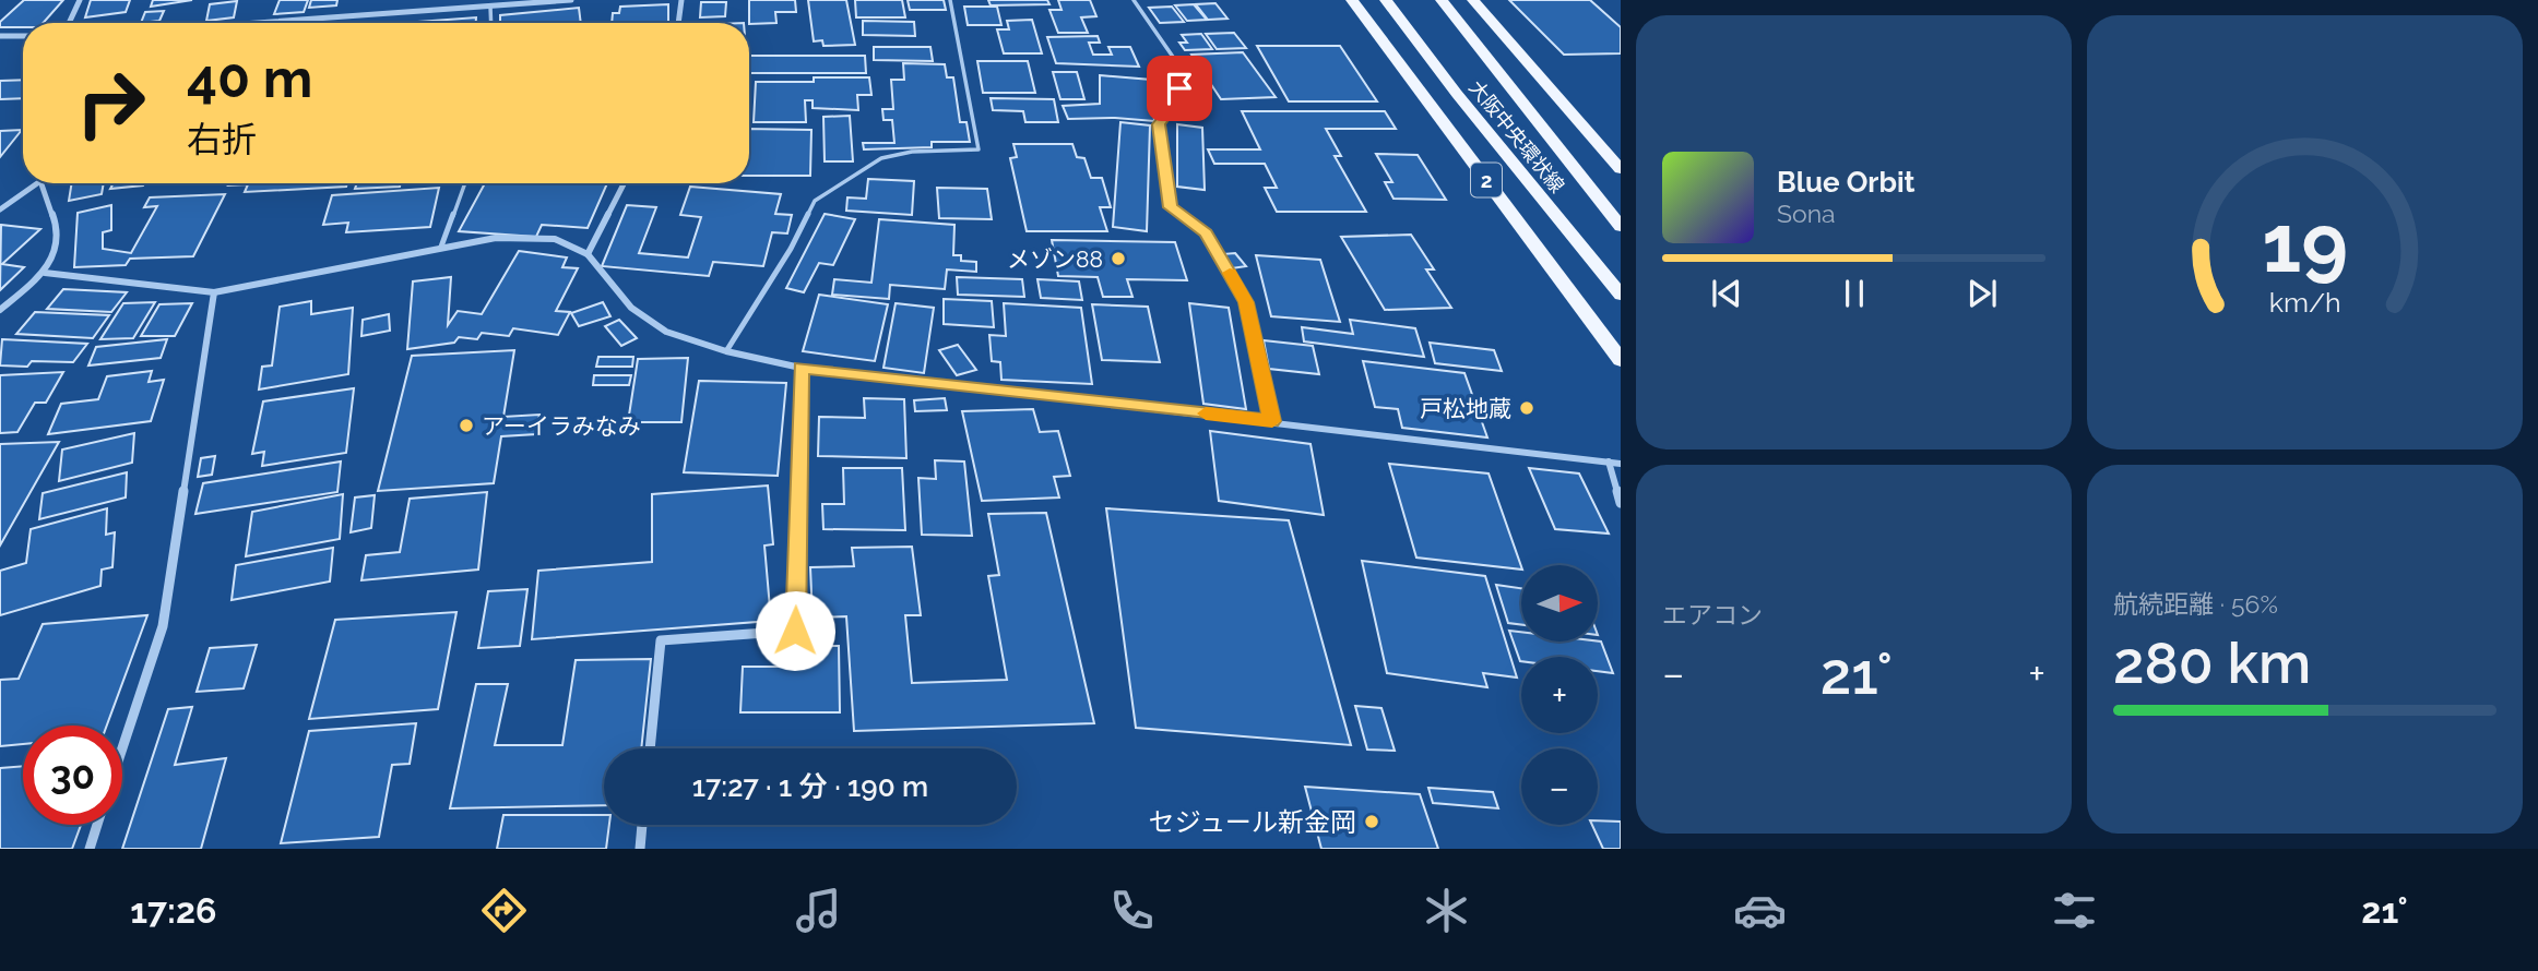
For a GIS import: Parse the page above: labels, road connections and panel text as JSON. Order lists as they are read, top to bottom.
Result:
{
  "streets": {
    "main road": ["大阪中央環状線", "2"]
  },
  "places": [
    "メゾン88",
    "戸松地蔵",
    "アーイラみなみ",
    "セジュール新金岡"
  ],
  "north": "right",
  "page": {
    "turn": ["40 m", "右折"],
    "song": ["Blue Orbit", "Sona"],
    "tile": [
      "エアコン",
      ["航続距離 · 56%", "280 km"]
    ],
    "map_buttons": ["+", "−"],
    "heat": ["−", "21°", "+"],
    "limit": "30",
    "trip": "17:27 · 1 分 · 190 m",
    "tabs": ["17:26", "21°"],
    "gauge": ["19", "km/h"]
  }
}
